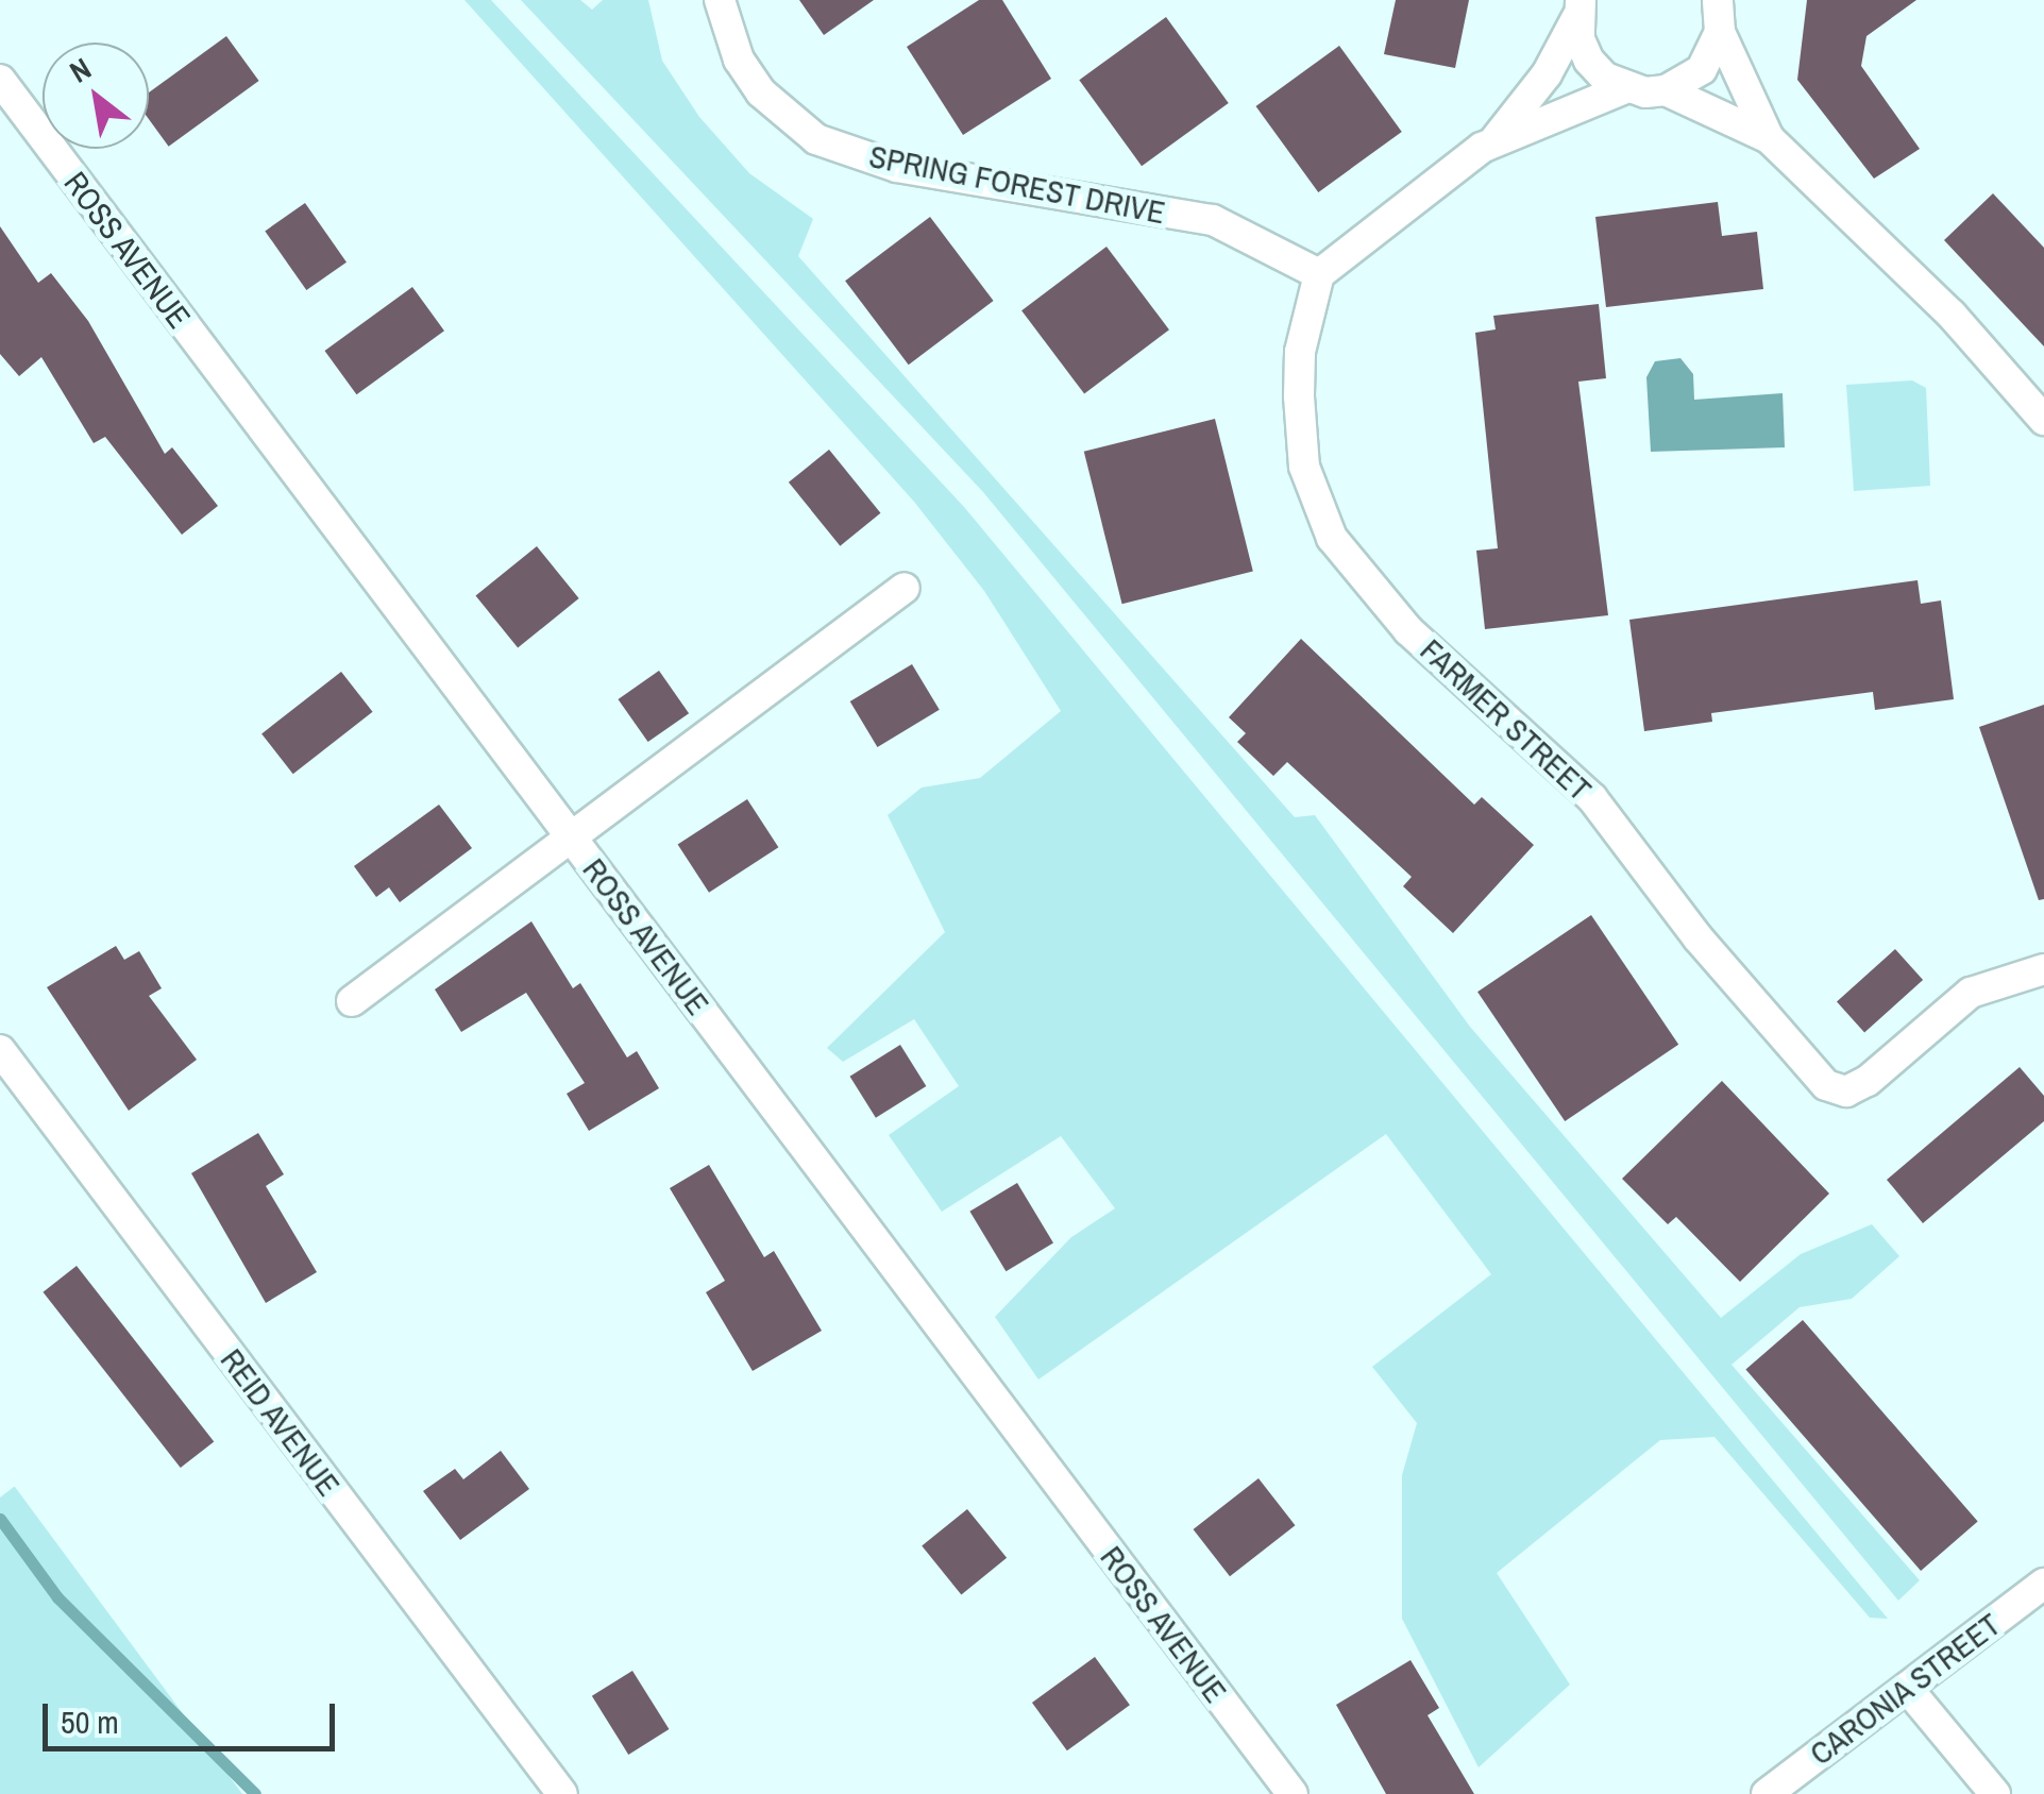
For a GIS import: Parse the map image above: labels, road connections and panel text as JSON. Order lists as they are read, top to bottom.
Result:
{
  "streets": {
    "street": [
      "SPRING FOREST DRIVE",
      "ROSS AVENUE",
      "FARMER STREET",
      "REID AVENUE",
      "CARONIA STREET"
    ]
  },
  "crossings": [
    ["SPRING FOREST DRIVE", "FARMER STREET"]
  ],
  "scale_bar": "50 m",
  "north": "top left"
}
